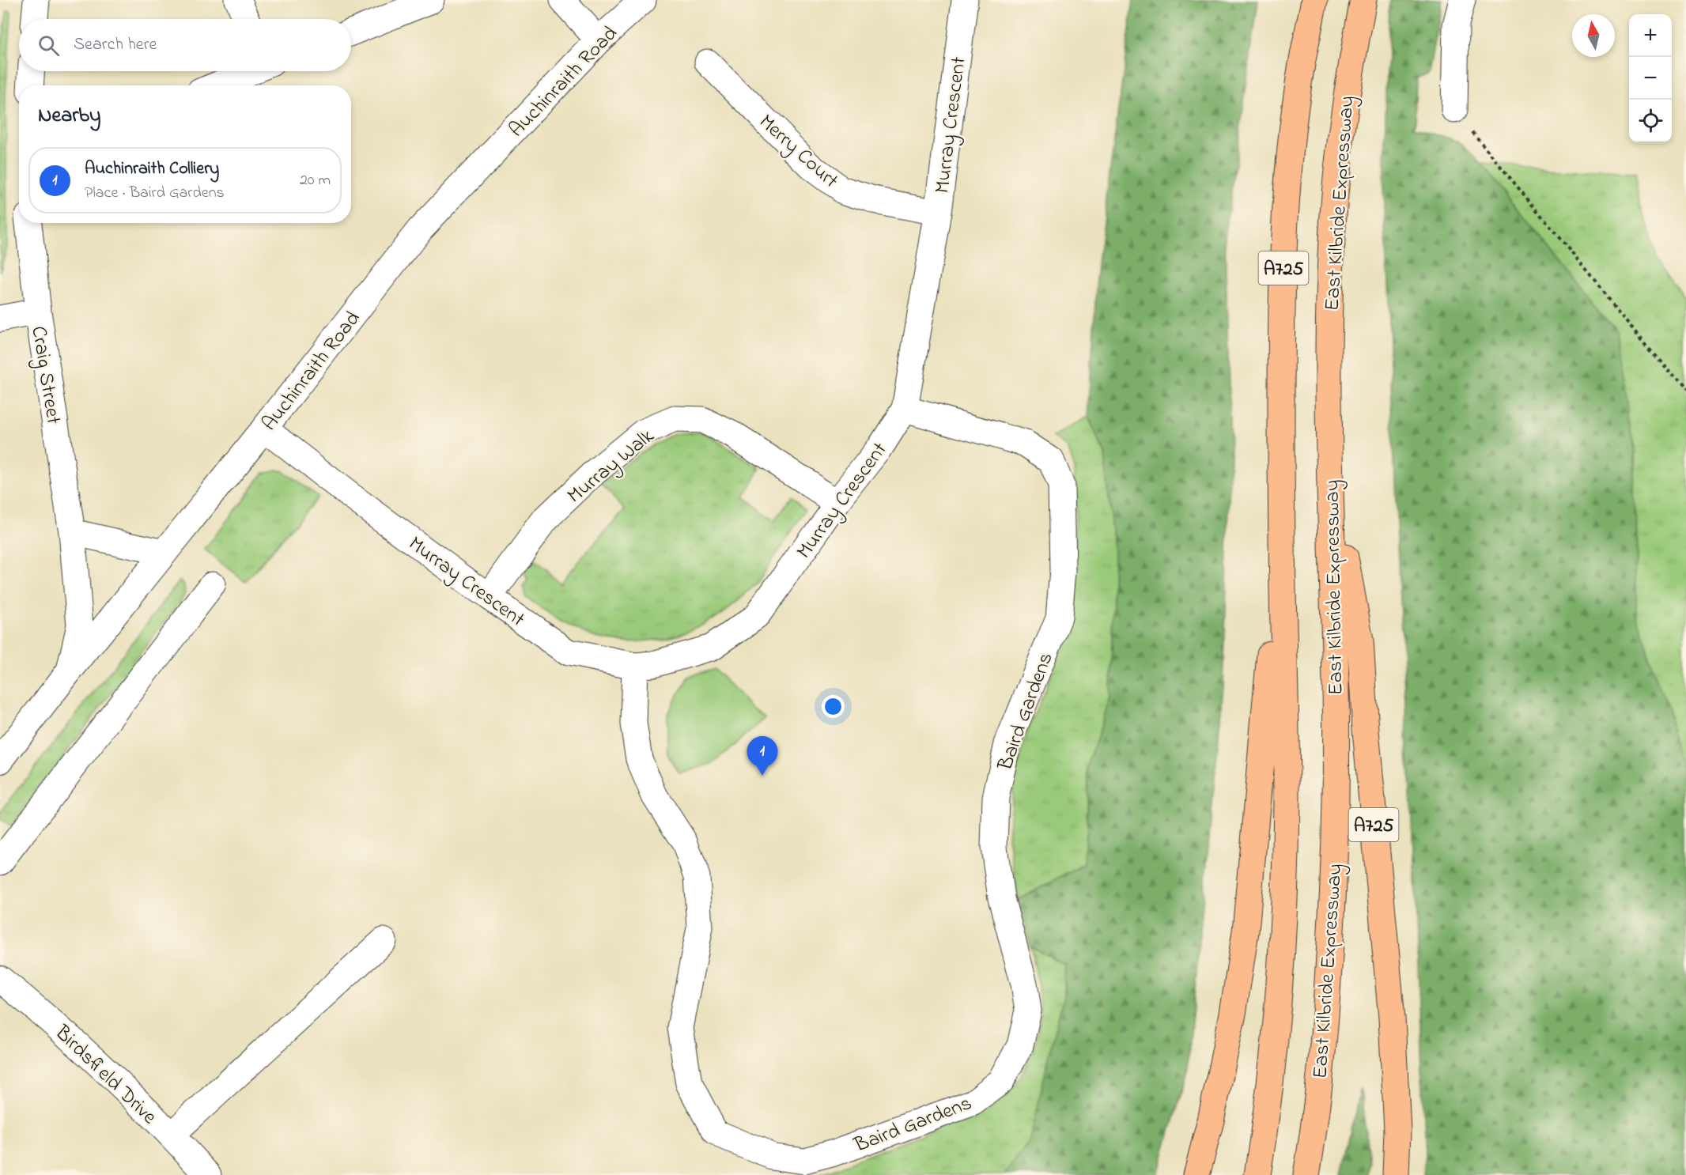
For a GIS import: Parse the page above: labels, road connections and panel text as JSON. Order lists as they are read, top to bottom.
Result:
{
  "streets": {
    "highway": ["East Kilbride Expressway", "A725"],
    "street": [
      "Auchinraith Road",
      "Murray Crescent",
      "Merry Court",
      "Craig Street",
      "Murray Walk",
      "Baird Gardens",
      "Birdsfield Drive"
    ]
  },
  "crossings": [
    ["Auchinraith Road", "Murray Crescent"],
    ["Auchinraith Road", "Craig Street"],
    ["Murray Crescent", "Merry Court"],
    ["Murray Crescent", "Murray Walk"],
    ["Murray Crescent", "Baird Gardens"],
    ["East Kilbride Expressway", "A725"]
  ],
  "north": "top",
  "page": {
    "map_buttons": ["+", "−"],
    "search": "Search here",
    "heading": "Nearby",
    "list": [
      {
        "mark": "1",
        "name": "Auchinraith Colliery",
        "note": "Place · Baird Gardens",
        "value": "20 m"
      }
    ],
    "pins": "1"
  }
}
